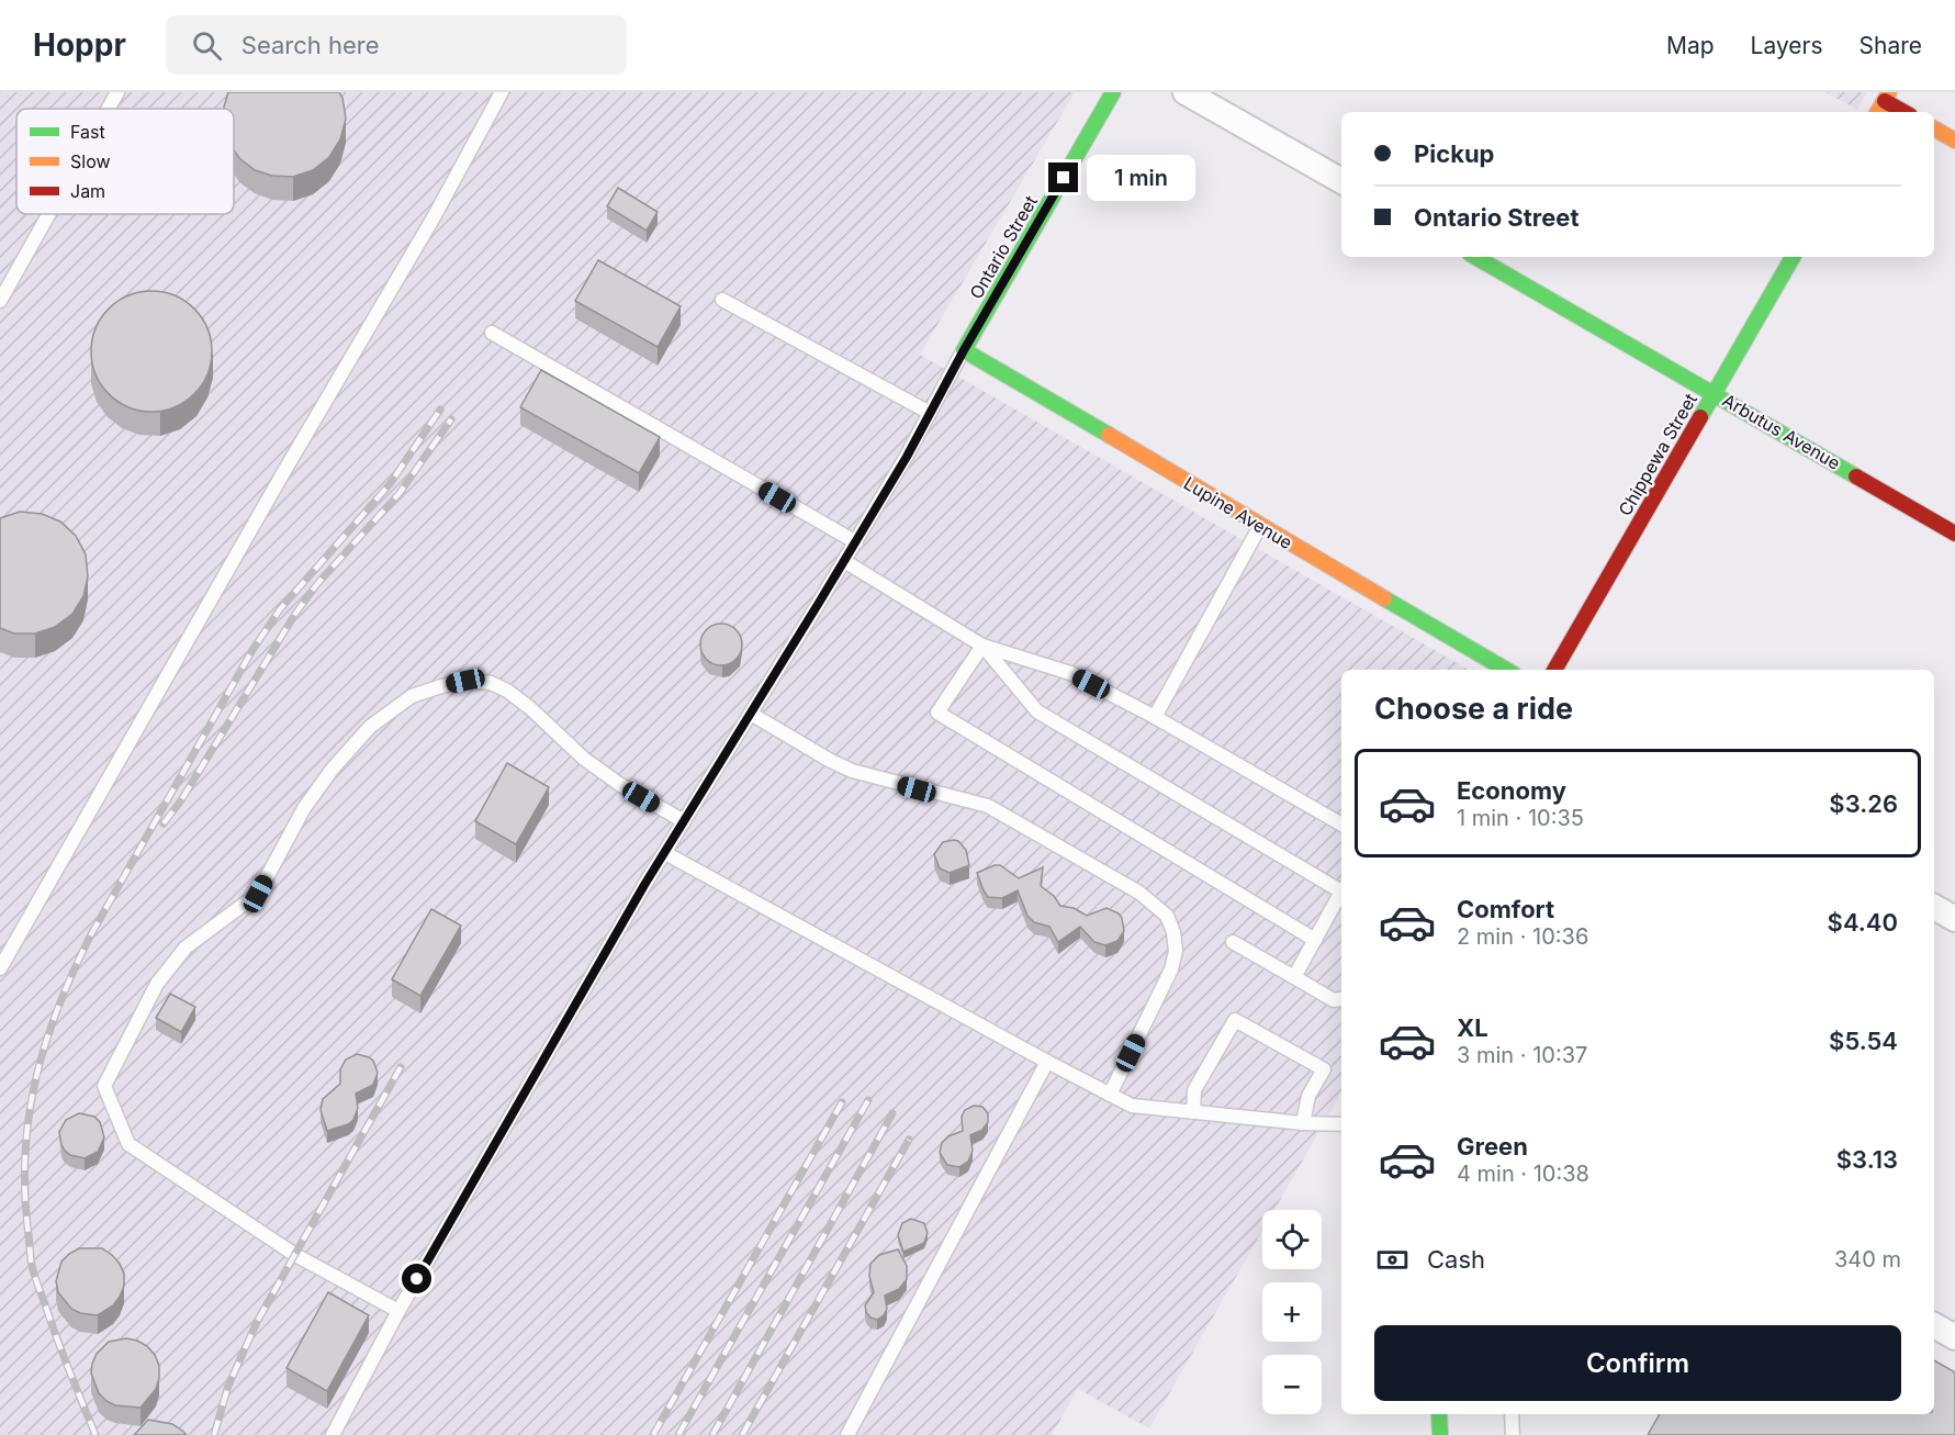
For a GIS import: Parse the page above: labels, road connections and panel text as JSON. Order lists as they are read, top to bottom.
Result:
{
  "streets": {
    "street": [
      "Ontario Street",
      "Arbutus Avenue",
      "Chippewa Street",
      "Lupine Avenue"
    ]
  },
  "crossings": [
    ["Ontario Street", "Lupine Avenue"],
    ["Arbutus Avenue", "Chippewa Street"]
  ],
  "legend": ["Fast", "Slow", "Jam"],
  "page": {
    "header": "Hoppr",
    "search": "Search here",
    "nav": ["Map", "Layers", "Share"],
    "banner": ["Pickup", "Ontario Street"],
    "bubble": "1 min",
    "heading": "Choose a ride",
    "list": [
      {
        "name": "Economy",
        "note": "1 min · 10:35",
        "value": "$3.26"
      },
      {
        "name": "Comfort",
        "note": "2 min · 10:36",
        "value": "$4.40"
      },
      {
        "name": "XL",
        "note": "3 min · 10:37",
        "value": "$5.54"
      },
      {
        "name": "Green",
        "note": "4 min · 10:38",
        "value": "$3.13"
      }
    ],
    "map_buttons": ["+", "−"],
    "pay": ["Cash", "340 m"],
    "buttons": "Confirm"
  }
}
